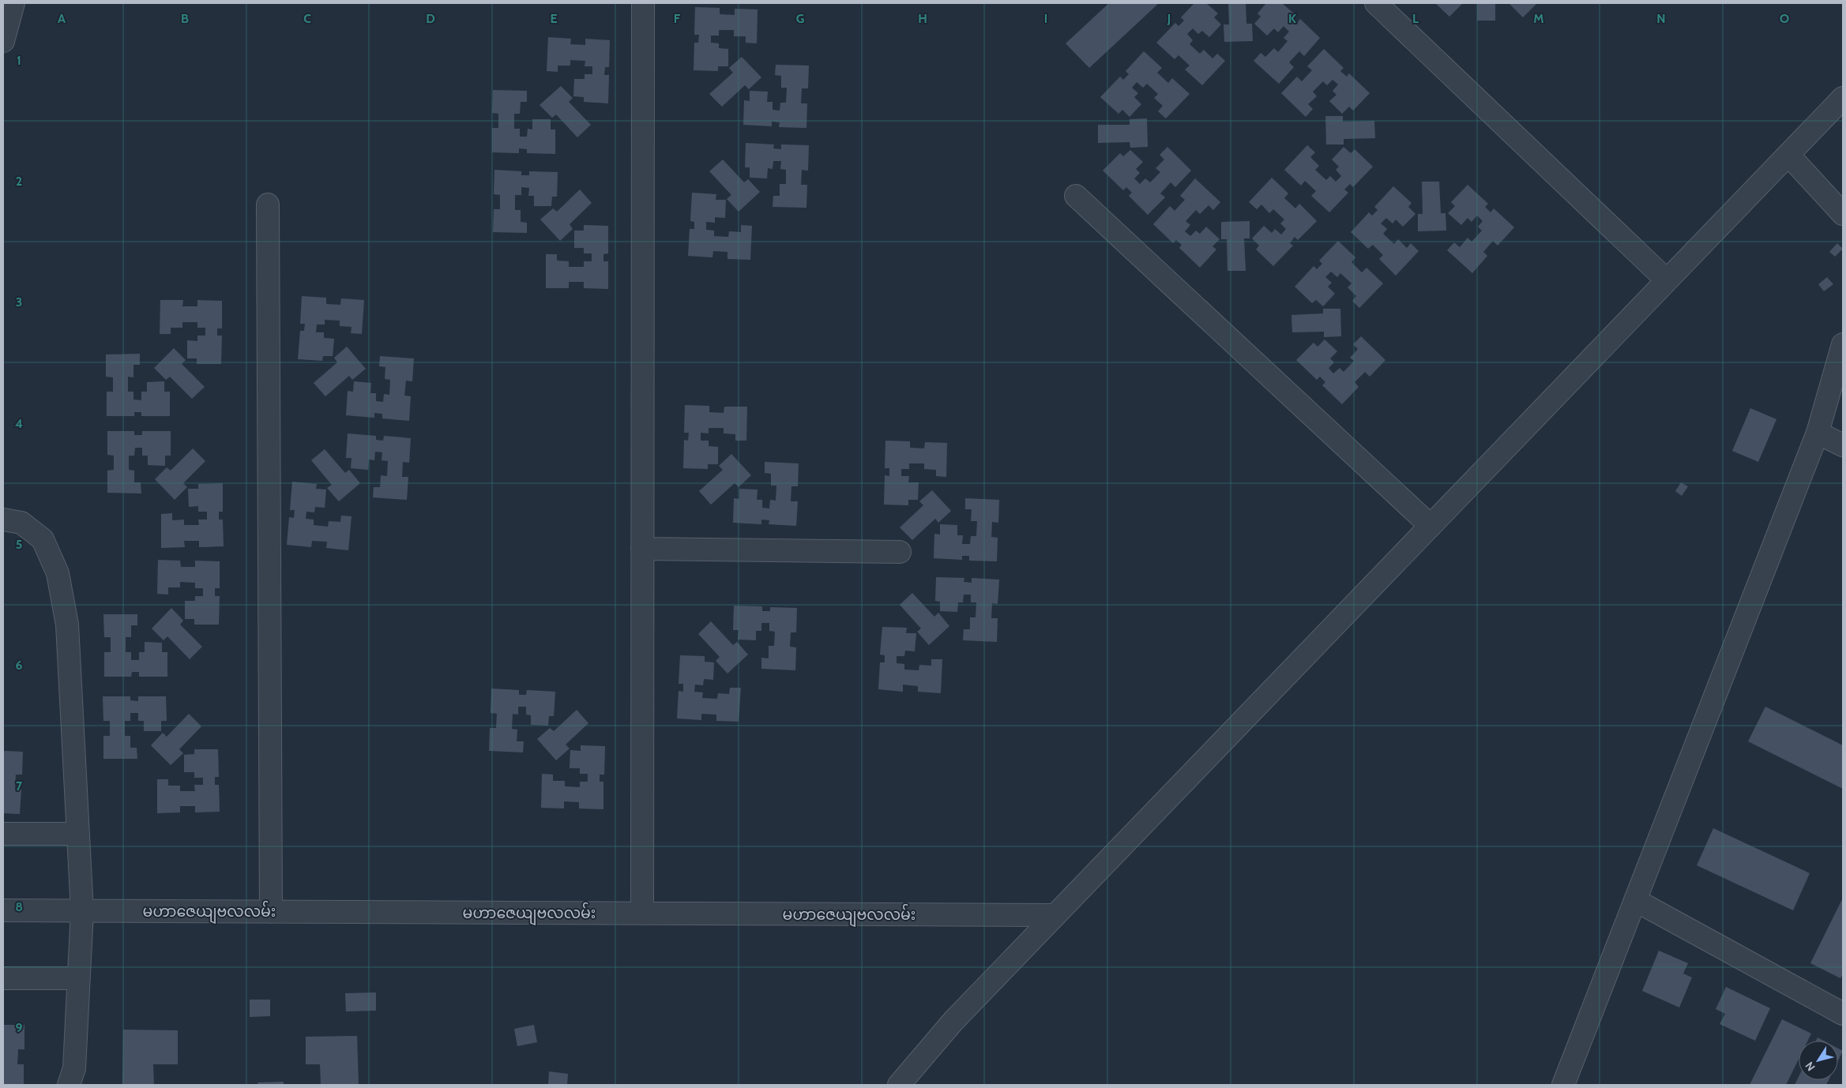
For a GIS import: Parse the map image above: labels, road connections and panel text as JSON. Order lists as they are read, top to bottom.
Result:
{
  "streets": {
    "street": ["မဟာဇေယျဗလလမ်း"]
  },
  "north": "bottom left",
  "grid": {
    "columns": [
      "A",
      "B",
      "C",
      "D",
      "E",
      "F",
      "G",
      "H",
      "I",
      "J",
      "K",
      "L",
      "M",
      "N",
      "O"
    ],
    "rows": [
      "1",
      "2",
      "3",
      "4",
      "5",
      "6",
      "7",
      "8",
      "9"
    ]
  }
}
